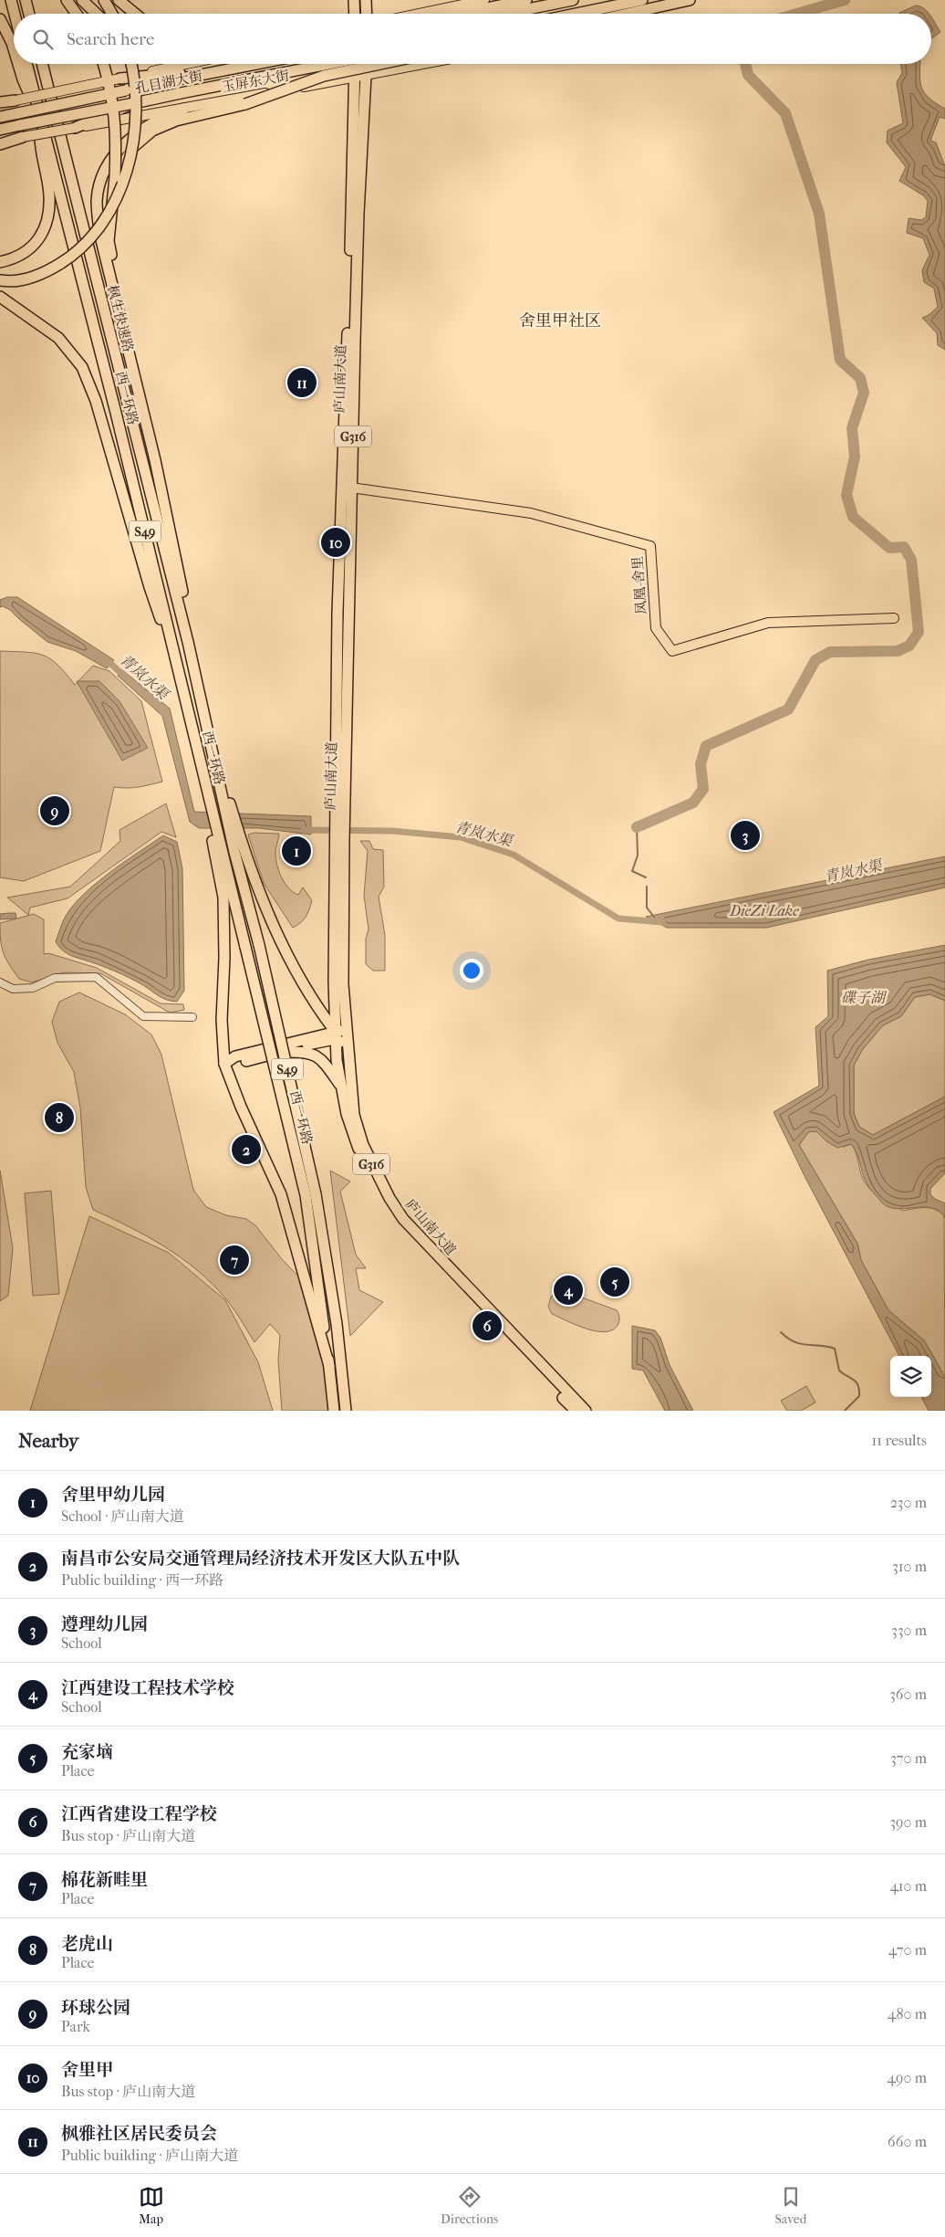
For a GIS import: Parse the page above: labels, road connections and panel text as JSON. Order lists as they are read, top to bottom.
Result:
{
  "streets": {
    "highway": [
      "孔目湖大街",
      "枫生快速路",
      "庐山南大道",
      "西一环路",
      "G316",
      "S49"
    ],
    "main road": ["玉屏东大街", "凤凰-舍里"]
  },
  "crossings": [
    ["玉屏东大街", "庐山南大道"],
    ["枫生快速路", "西一环路"],
    ["庐山南大道", "凤凰-舍里"],
    ["西一环路", "S49"]
  ],
  "districts": ["舍里甲社区"],
  "water": ["青岚水渠", "DieZi Lake", "碟子湖"],
  "page": {
    "search": "Search here",
    "pins": [
      "11",
      "10",
      "9",
      "3",
      "1",
      "8",
      "2",
      "7",
      "5",
      "4",
      "6"
    ],
    "heading": ["Nearby", "11 results"],
    "list": [
      {
        "mark": "1",
        "name": "舍里甲幼儿园",
        "note": "School · 庐山南大道",
        "value": "230 m"
      },
      {
        "mark": "2",
        "name": "南昌市公安局交通管理局经济技术开发区大队五中队",
        "note": "Public building · 西一环路",
        "value": "310 m"
      },
      {
        "mark": "3",
        "name": "遵理幼儿园",
        "note": "School",
        "value": "330 m"
      },
      {
        "mark": "4",
        "name": "江西建设工程技术学校",
        "note": "School",
        "value": "360 m"
      },
      {
        "mark": "5",
        "name": "充家垴",
        "note": "Place",
        "value": "370 m"
      },
      {
        "mark": "6",
        "name": "江西省建设工程学校",
        "note": "Bus stop · 庐山南大道",
        "value": "390 m"
      },
      {
        "mark": "7",
        "name": "棉花新畦里",
        "note": "Place",
        "value": "410 m"
      },
      {
        "mark": "8",
        "name": "老虎山",
        "note": "Place",
        "value": "470 m"
      },
      {
        "mark": "9",
        "name": "环球公园",
        "note": "Park",
        "value": "480 m"
      },
      {
        "mark": "10",
        "name": "舍里甲",
        "note": "Bus stop · 庐山南大道",
        "value": "490 m"
      },
      {
        "mark": "11",
        "name": "枫雅社区居民委员会",
        "note": "Public building · 庐山南大道",
        "value": "660 m"
      }
    ],
    "nav": ["Map", "Directions", "Saved"]
  }
}
